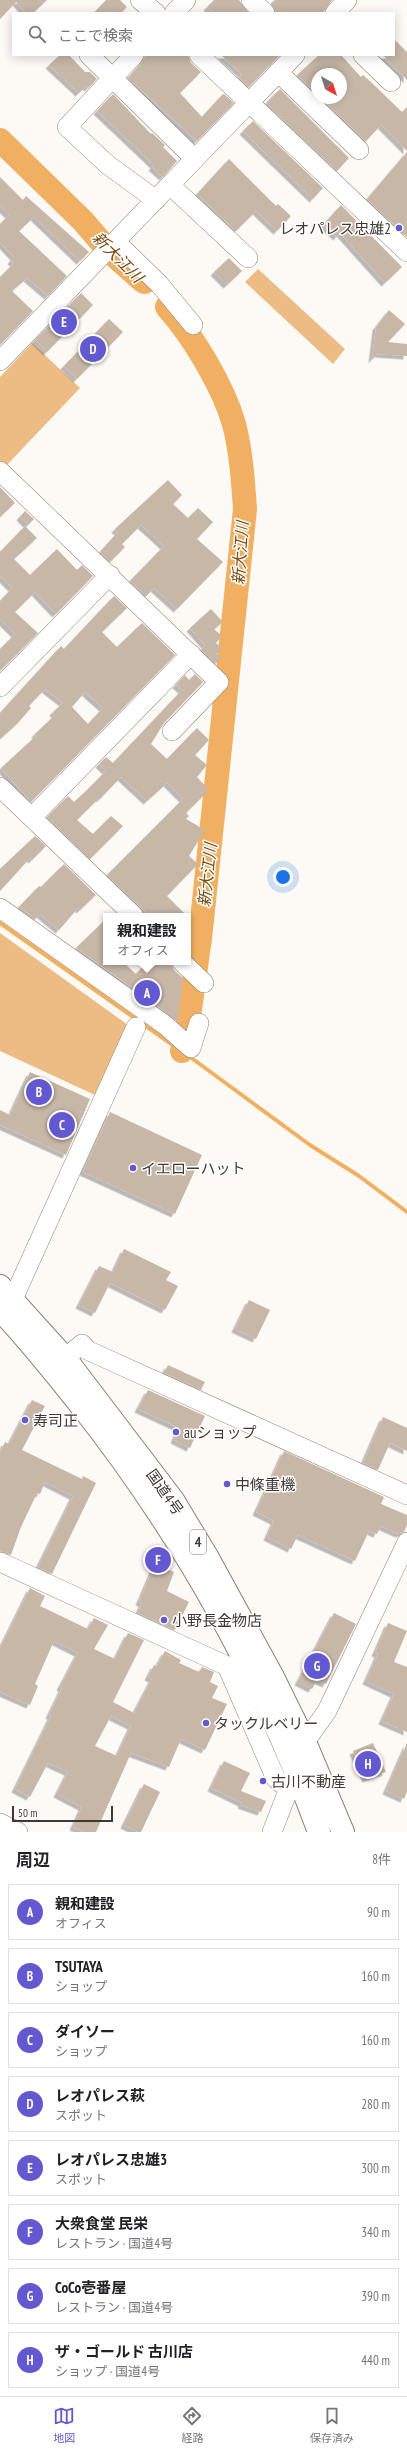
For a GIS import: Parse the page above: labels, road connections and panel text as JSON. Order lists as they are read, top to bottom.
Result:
{
  "streets": {
    "highway": ["国道4号", "4"]
  },
  "water": ["新大江川"],
  "places": [
    "レオパレス忠雄2",
    "イエローハット",
    "寿司正",
    "auショップ",
    "中條重機",
    "小野長金物店",
    "タックルベリー",
    "古川不動産"
  ],
  "scale_bar": "50 m",
  "north": "bottom right",
  "page": {
    "search": "ここで検索",
    "pins": [
      "E",
      "D",
      "A",
      "B",
      "C",
      "F",
      "G",
      "H"
    ],
    "popup": ["親和建設", "オフィス"],
    "scale": "50 m",
    "heading": ["周辺", "8件"],
    "list": [
      {
        "mark": "A",
        "name": "親和建設",
        "note": "オフィス",
        "value": "90 m"
      },
      {
        "mark": "B",
        "name": "TSUTAYA",
        "note": "ショップ",
        "value": "160 m"
      },
      {
        "mark": "C",
        "name": "ダイソー",
        "note": "ショップ",
        "value": "160 m"
      },
      {
        "mark": "D",
        "name": "レオパレス萩",
        "note": "スポット",
        "value": "280 m"
      },
      {
        "mark": "E",
        "name": "レオパレス忠雄3",
        "note": "スポット",
        "value": "300 m"
      },
      {
        "mark": "F",
        "name": "大衆食堂 民栄",
        "note": "レストラン · 国道4号",
        "value": "340 m"
      },
      {
        "mark": "G",
        "name": "CoCo壱番屋",
        "note": "レストラン · 国道4号",
        "value": "390 m"
      },
      {
        "mark": "H",
        "name": "ザ・ゴールド 古川店",
        "note": "ショップ · 国道4号",
        "value": "440 m"
      }
    ],
    "nav": ["地図", "経路", "保存済み"]
  }
}
